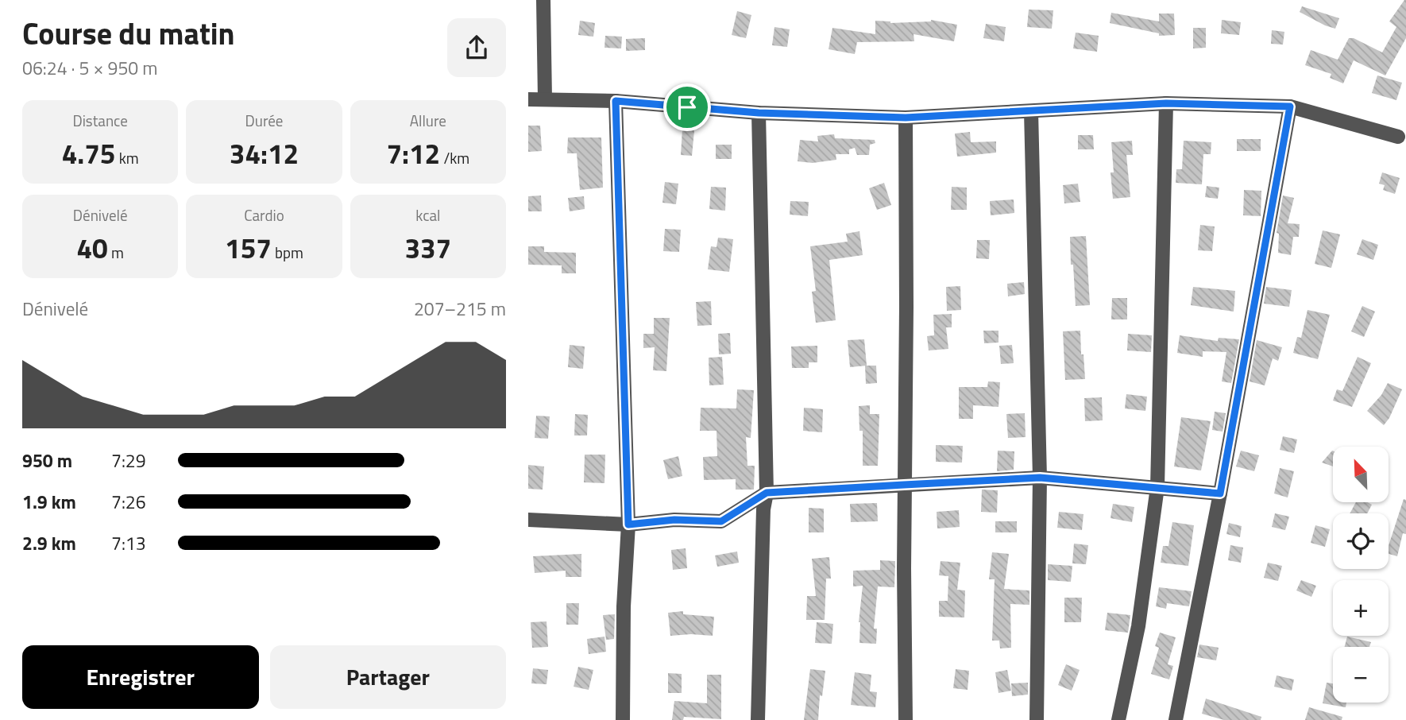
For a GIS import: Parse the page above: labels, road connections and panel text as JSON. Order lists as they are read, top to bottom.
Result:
{
  "north": "top left",
  "page": {
    "heading": ["Course du matin", "06:24 · 5 × 950 m"],
    "stats": [
      ["Distance", "4.75 km"],
      ["Durée", "34:12"],
      ["Allure", "7:12 /km"],
      ["Dénivelé", "40 m"],
      ["Cardio", "157 bpm"],
      ["kcal", "337"]
    ],
    "chart": ["Dénivelé", "207–215 m"],
    "list": [
      {
        "name": "950 m",
        "note": "7:29"
      },
      {
        "name": "1.9 km",
        "note": "7:26"
      },
      {
        "name": "2.9 km",
        "note": "7:13"
      }
    ],
    "map_buttons": ["+", "−"],
    "buttons": ["Enregistrer", "Partager"]
  }
}
